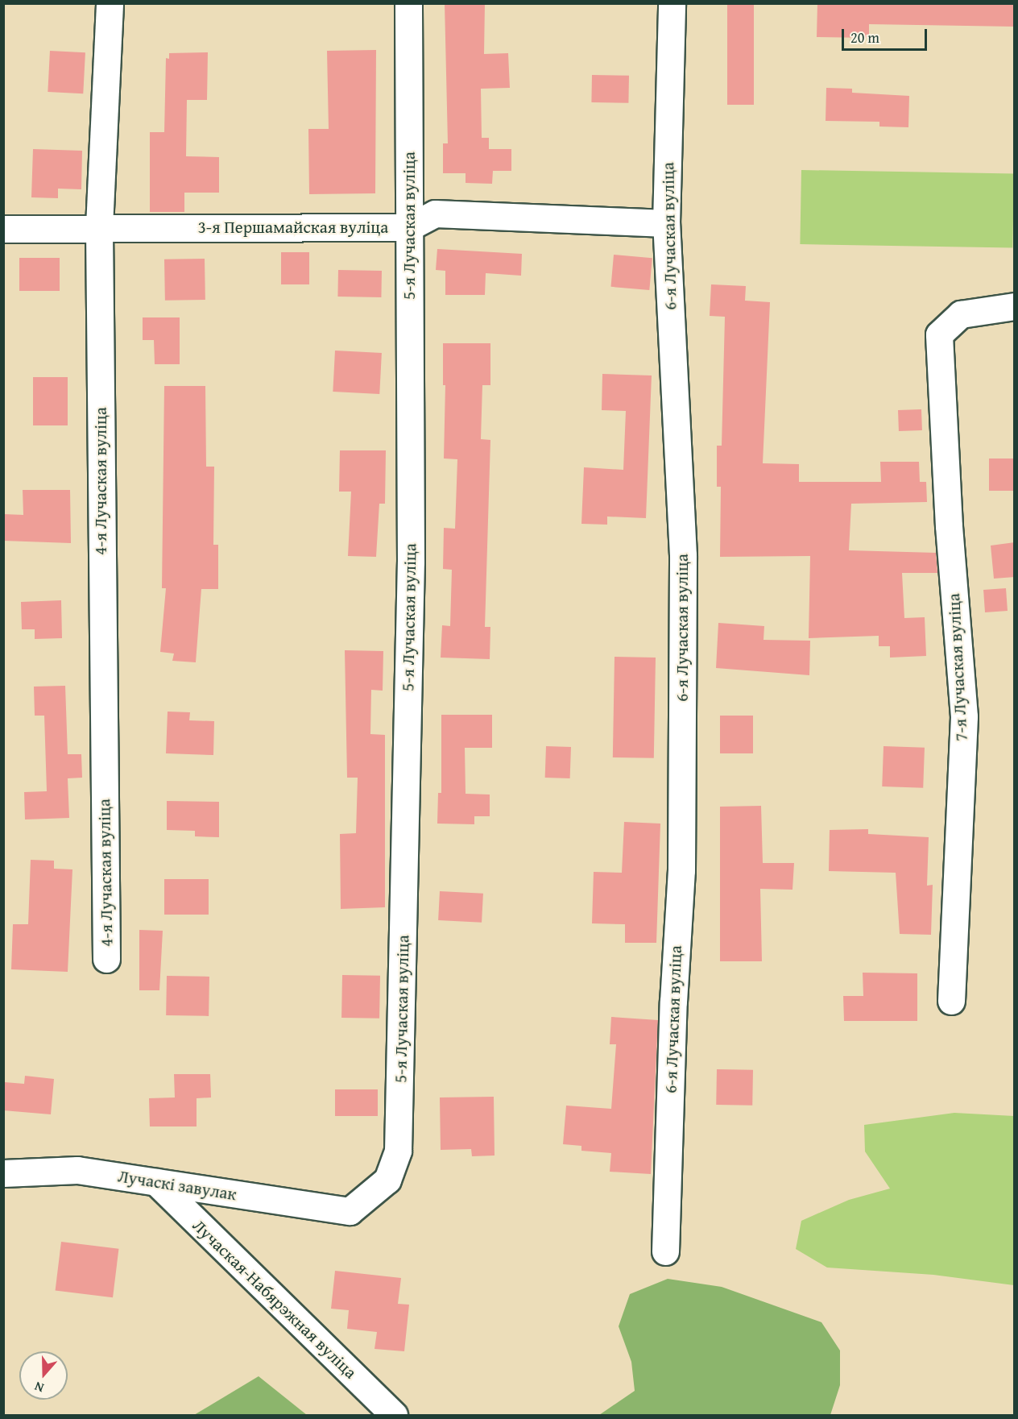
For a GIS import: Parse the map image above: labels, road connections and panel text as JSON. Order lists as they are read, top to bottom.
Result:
{
  "streets": {
    "street": [
      "5-я Лучаская вуліца",
      "3-я Першамайская вуліца",
      "6-я Лучаская вуліца",
      "4-я Лучаская вуліца",
      "7-я Лучаская вуліца",
      "Лучаскі завулак",
      "Лучаская-Набярэжная вуліца"
    ]
  },
  "crossings": [
    ["5-я Лучаская вуліца", "3-я Першамайская вуліца"],
    ["5-я Лучаская вуліца", "Лучаскі завулак"],
    ["3-я Першамайская вуліца", "6-я Лучаская вуліца"],
    ["3-я Першамайская вуліца", "4-я Лучаская вуліца"],
    ["Лучаскі завулак", "Лучаская-Набярэжная вуліца"]
  ],
  "scale_bar": "20 m",
  "north": "bottom"
}
